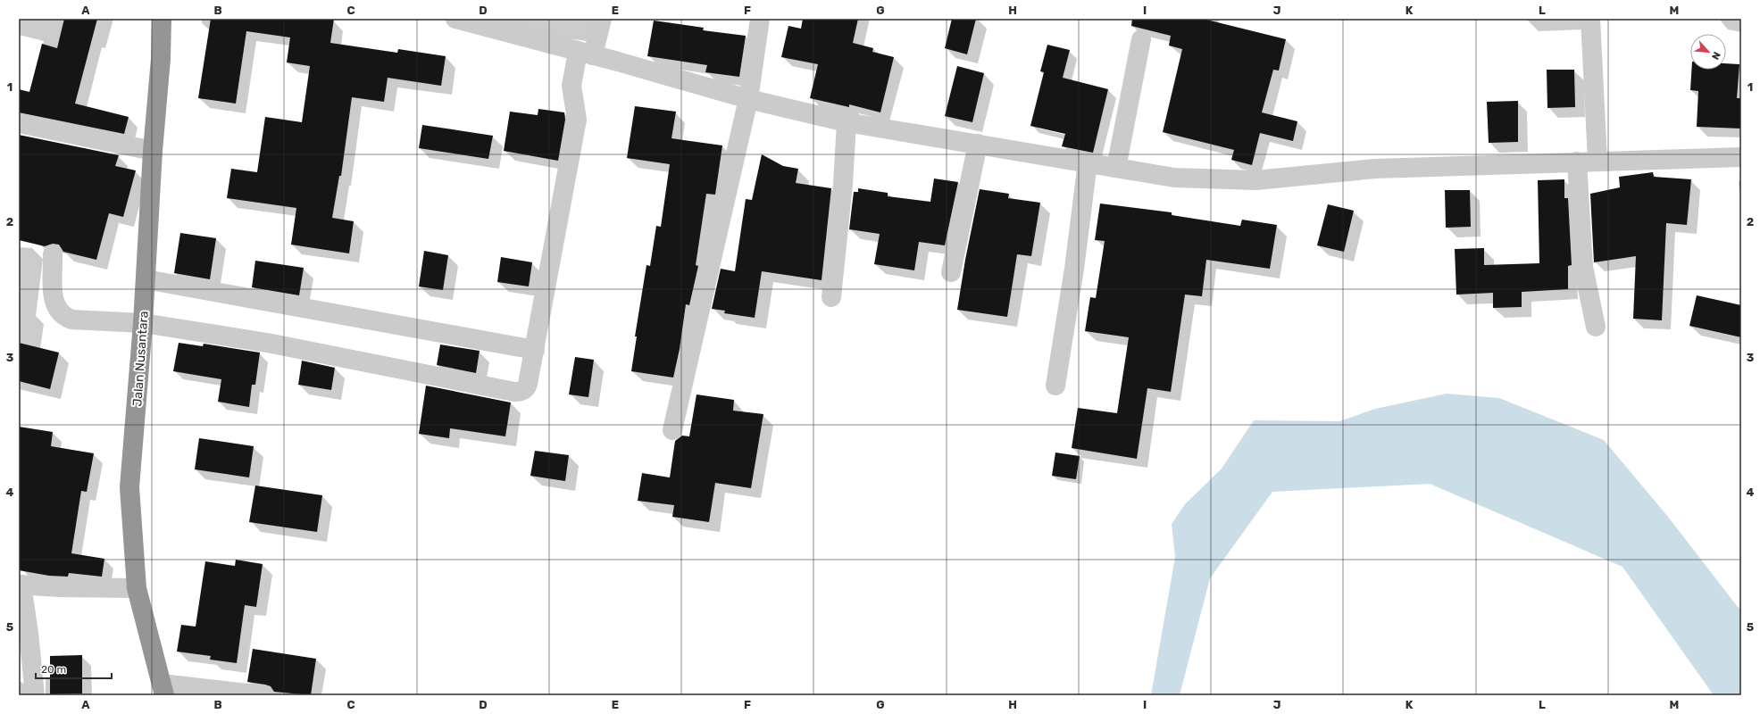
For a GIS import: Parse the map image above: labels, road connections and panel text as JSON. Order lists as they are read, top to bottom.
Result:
{
  "streets": {
    "highway": ["Jalan Nusantara"]
  },
  "scale_bar": "20 m",
  "north": "bottom right",
  "grid": {
    "columns": [
      "A",
      "B",
      "C",
      "D",
      "E",
      "F",
      "G",
      "H",
      "I",
      "J",
      "K",
      "L",
      "M"
    ],
    "rows": [
      "1",
      "2",
      "3",
      "4",
      "5"
    ]
  }
}
